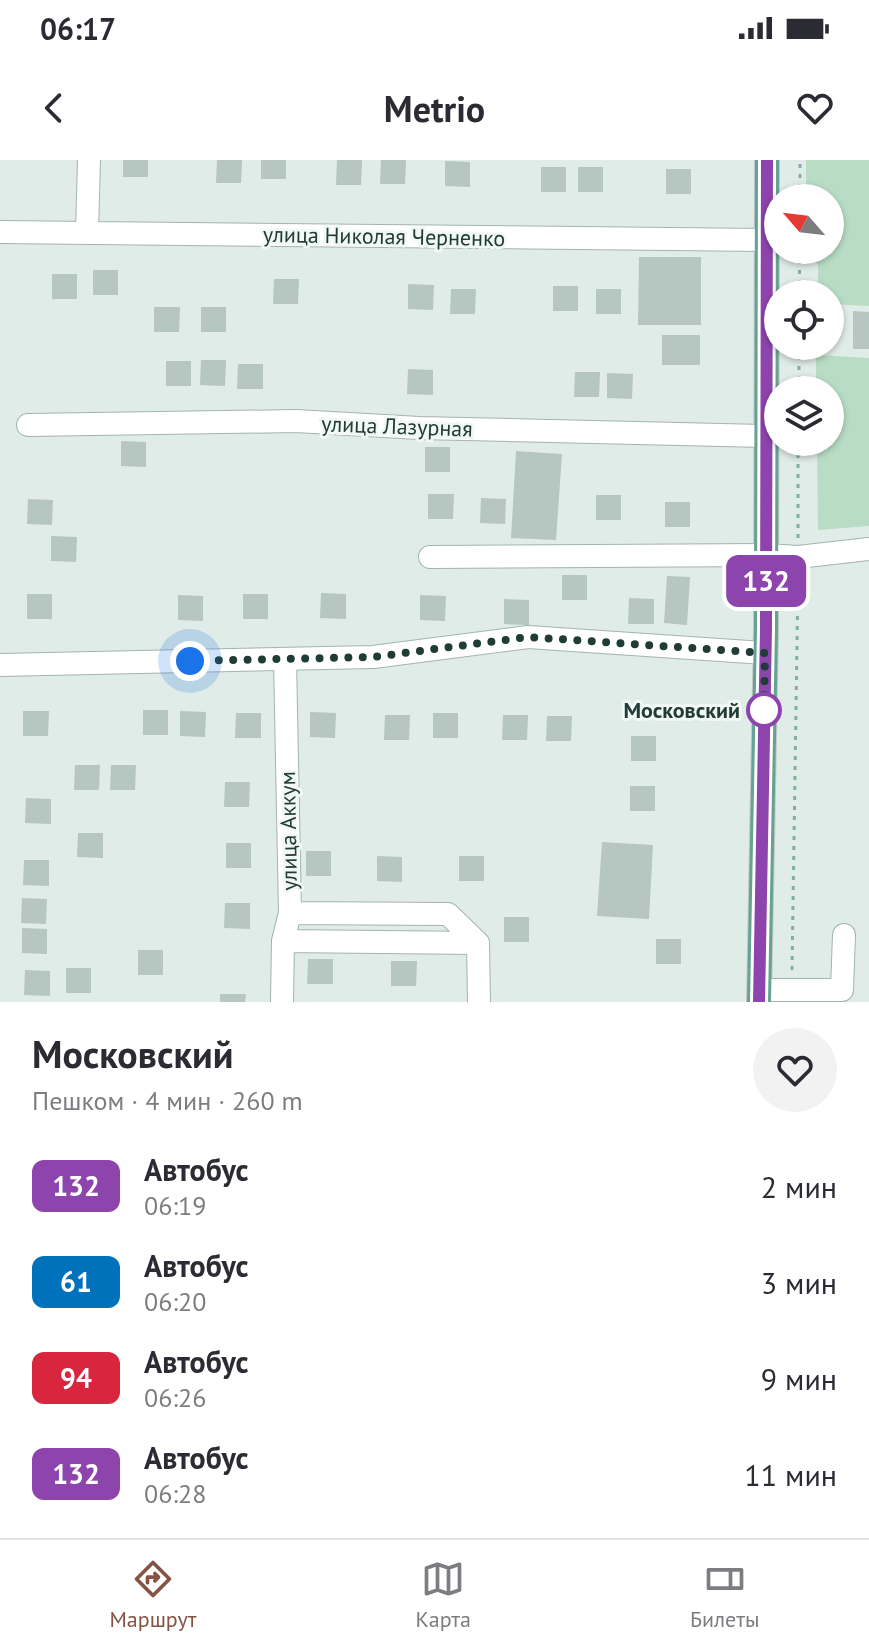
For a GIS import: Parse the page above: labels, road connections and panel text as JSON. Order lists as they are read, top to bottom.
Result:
{
  "streets": {
    "street": ["улица Николая Черненко", "улица Лазурная", "улица Аккум"]
  },
  "places": ["Московский"],
  "lines": ["bus line 132"],
  "north": "top left",
  "page": {
    "status": "06:17",
    "header": "Metrio",
    "on_map": "132",
    "heading": ["Московский", "Пешком · 4 мин · 260 m"],
    "list": [
      {
        "mark": "132",
        "name": "Автобус",
        "note": "06:19",
        "value": "2 мин"
      },
      {
        "mark": "61",
        "name": "Автобус",
        "note": "06:20",
        "value": "3 мин"
      },
      {
        "mark": "94",
        "name": "Автобус",
        "note": "06:26",
        "value": "9 мин"
      },
      {
        "mark": "132",
        "name": "Автобус",
        "note": "06:28",
        "value": "11 мин"
      }
    ],
    "tabs": ["Маршрут", "Карта", "Билеты"]
  }
}
